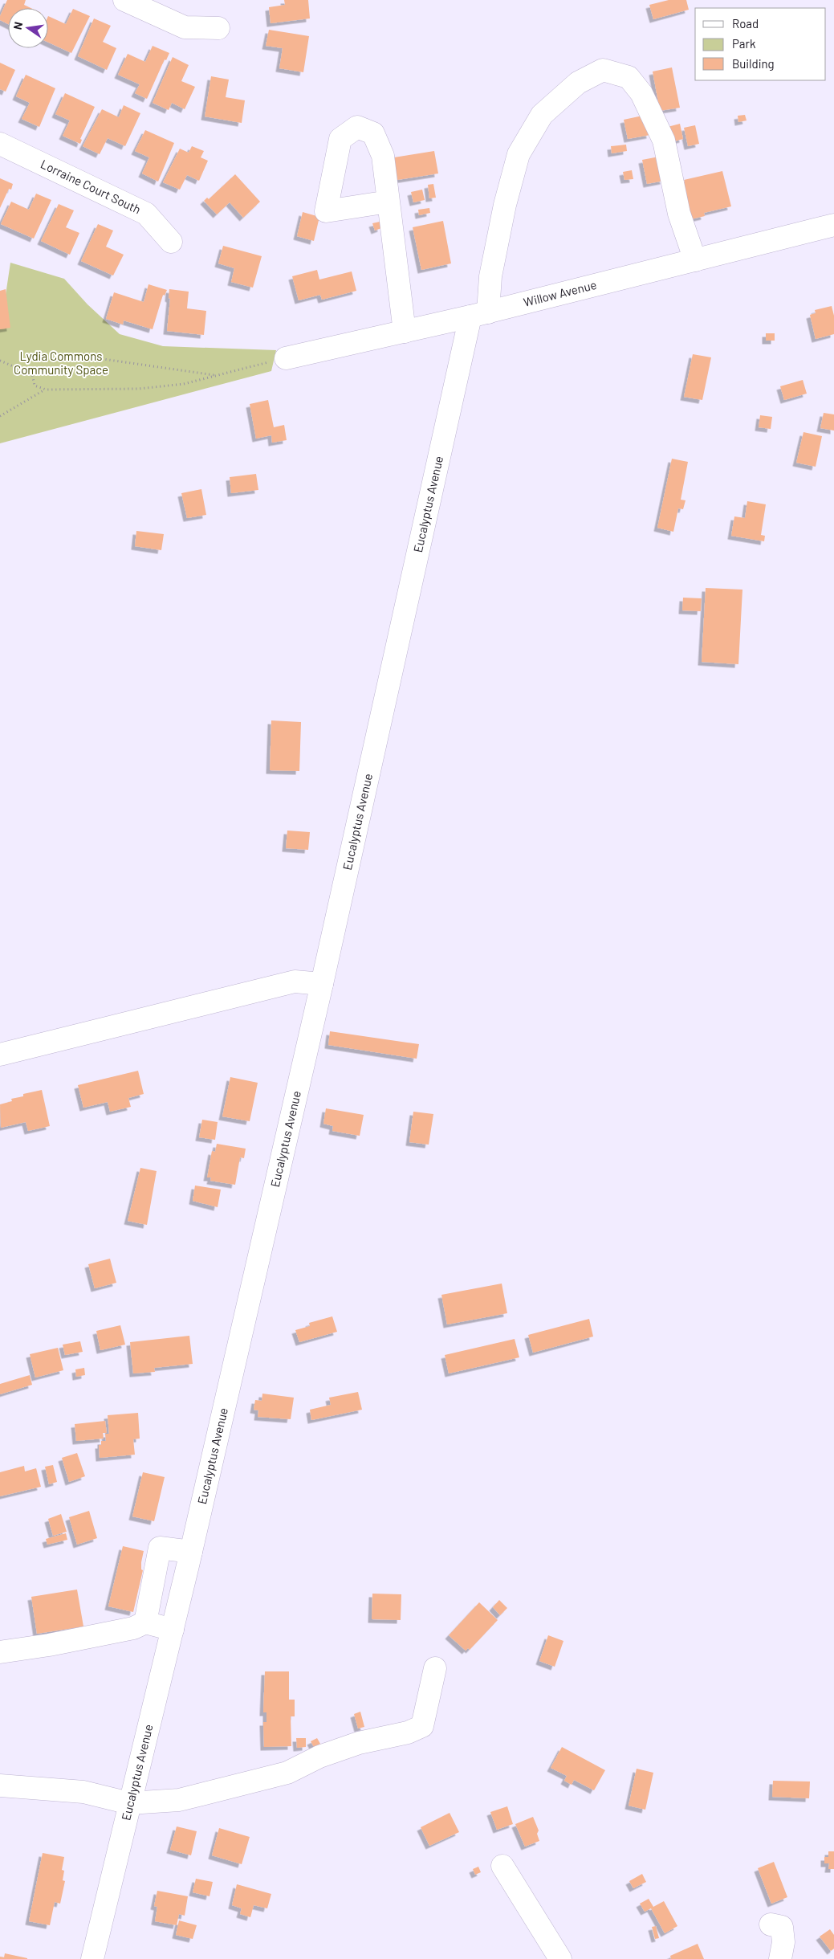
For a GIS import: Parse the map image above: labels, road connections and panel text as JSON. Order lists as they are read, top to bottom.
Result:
{
  "streets": {
    "street": ["Lorraine Court South", "Willow Avenue", "Eucalyptus Avenue"]
  },
  "crossings": [
    ["Willow Avenue", "Eucalyptus Avenue"]
  ],
  "parks": ["Lydia Commons Community Space"],
  "legend": ["Road", "Park", "Building"],
  "north": "left"
}
